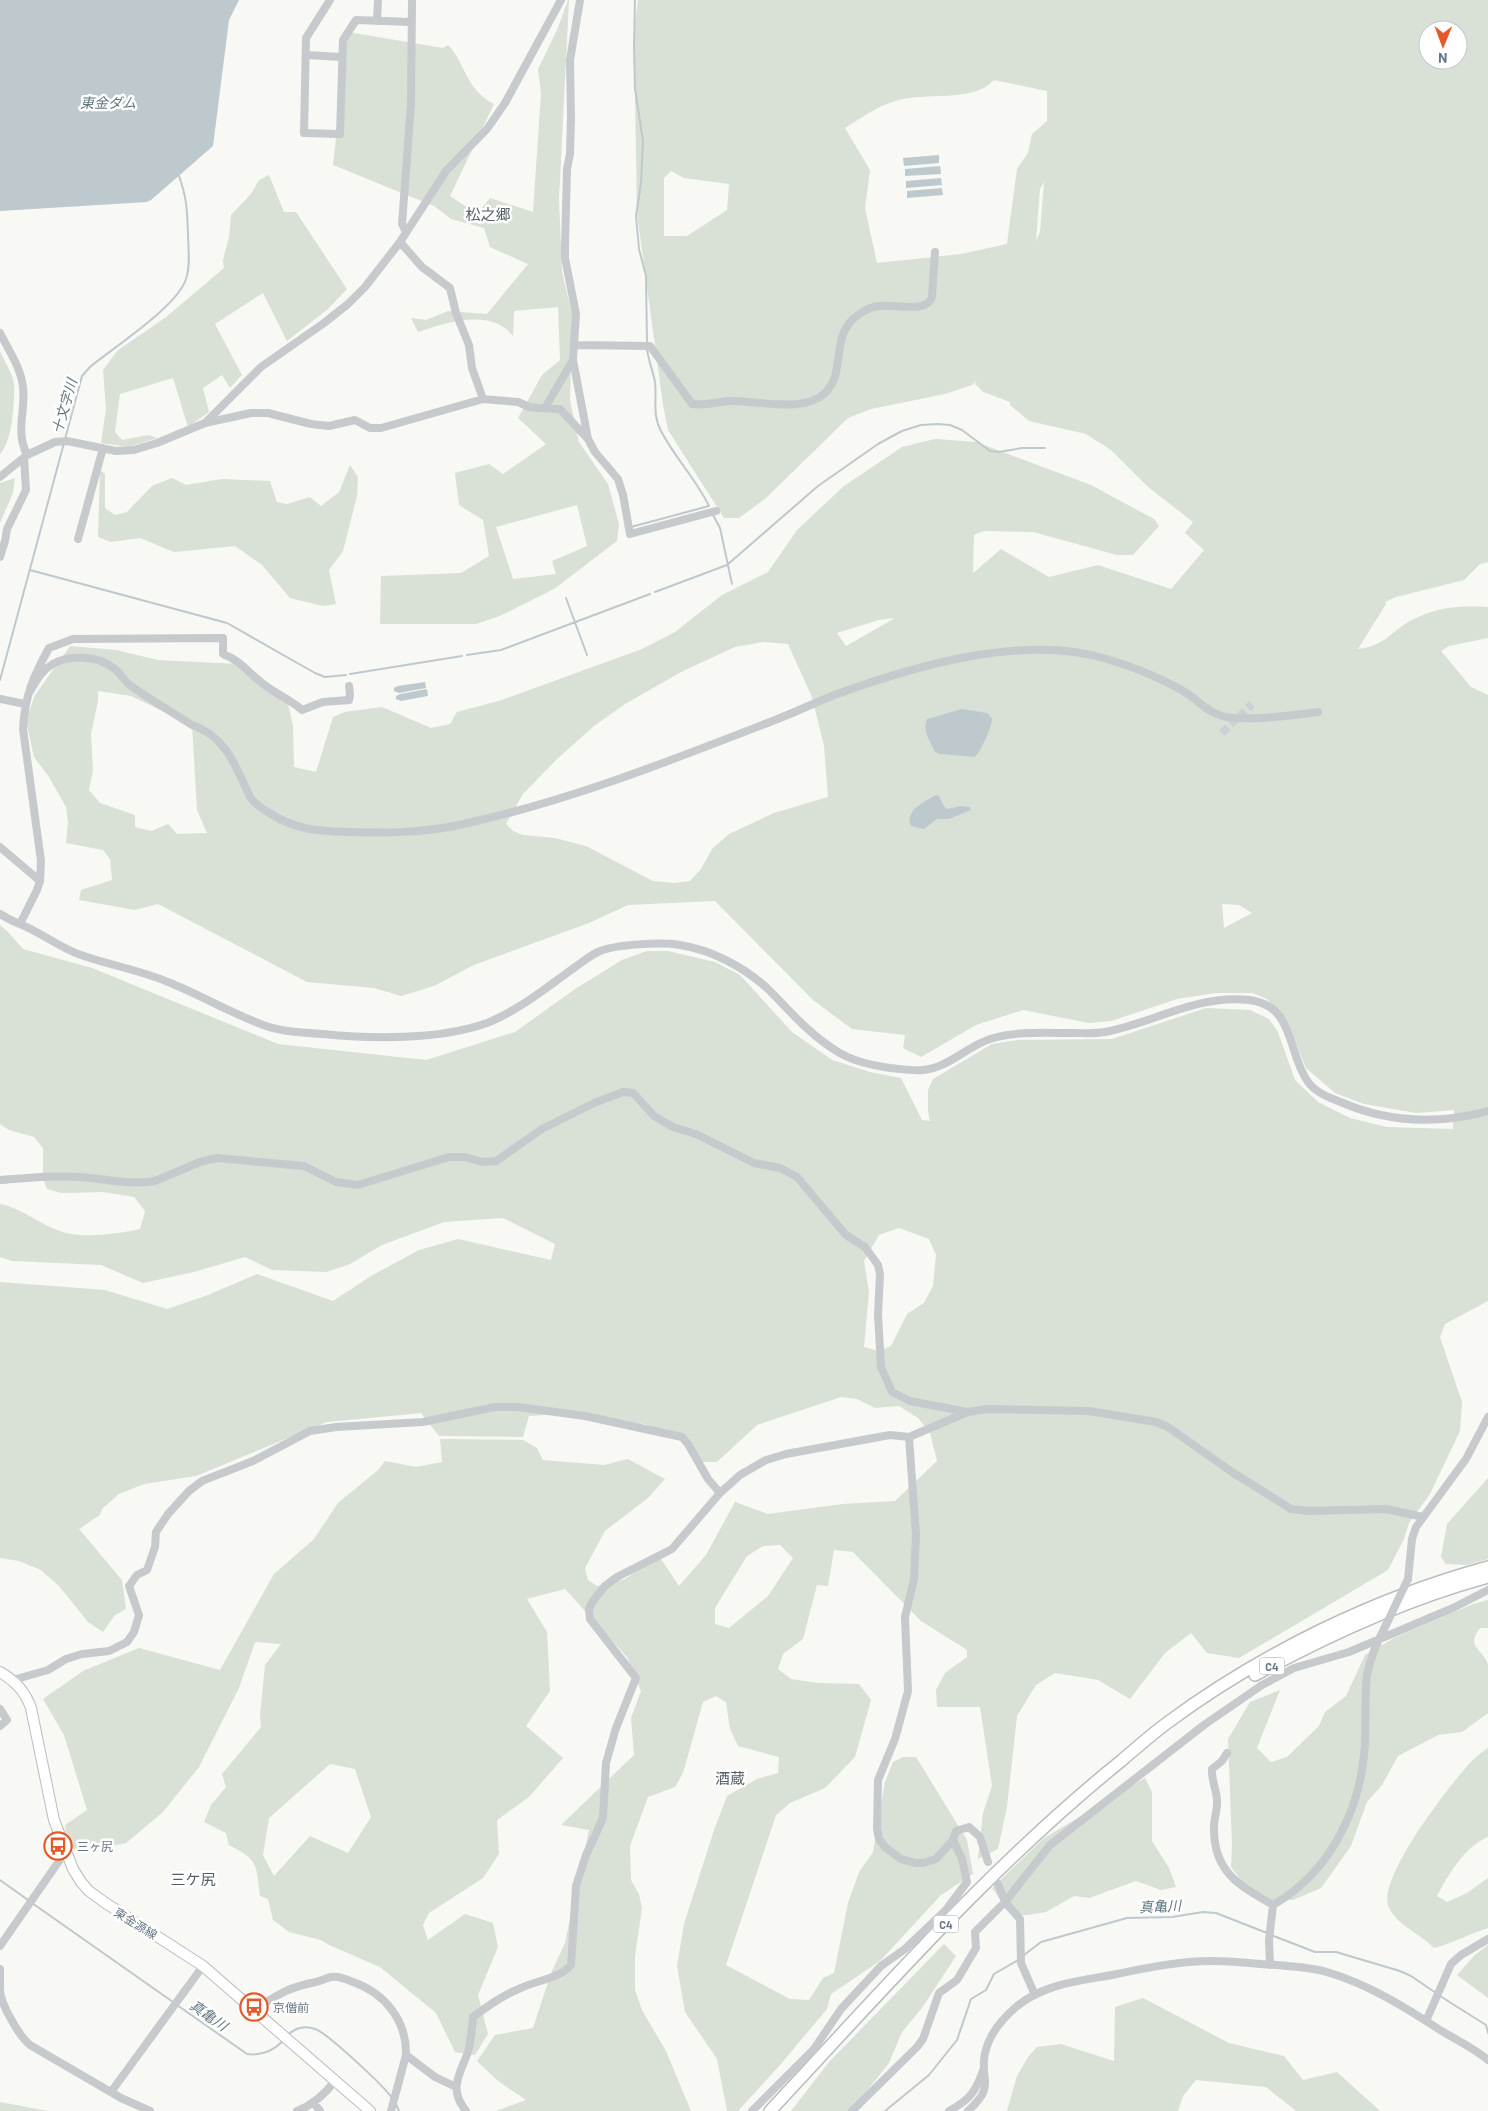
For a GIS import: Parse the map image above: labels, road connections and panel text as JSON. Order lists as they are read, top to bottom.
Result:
{
  "streets": {
    "highway": ["C4"],
    "main road": ["東金源線"]
  },
  "districts": ["松之郷", "酒蔵", "三ケ尻"],
  "water": ["東金ダム", "十文字川", "真亀川"],
  "places": {
    "bus stop": ["三ヶ尻", "京僧前"]
  },
  "north": "bottom"
}
